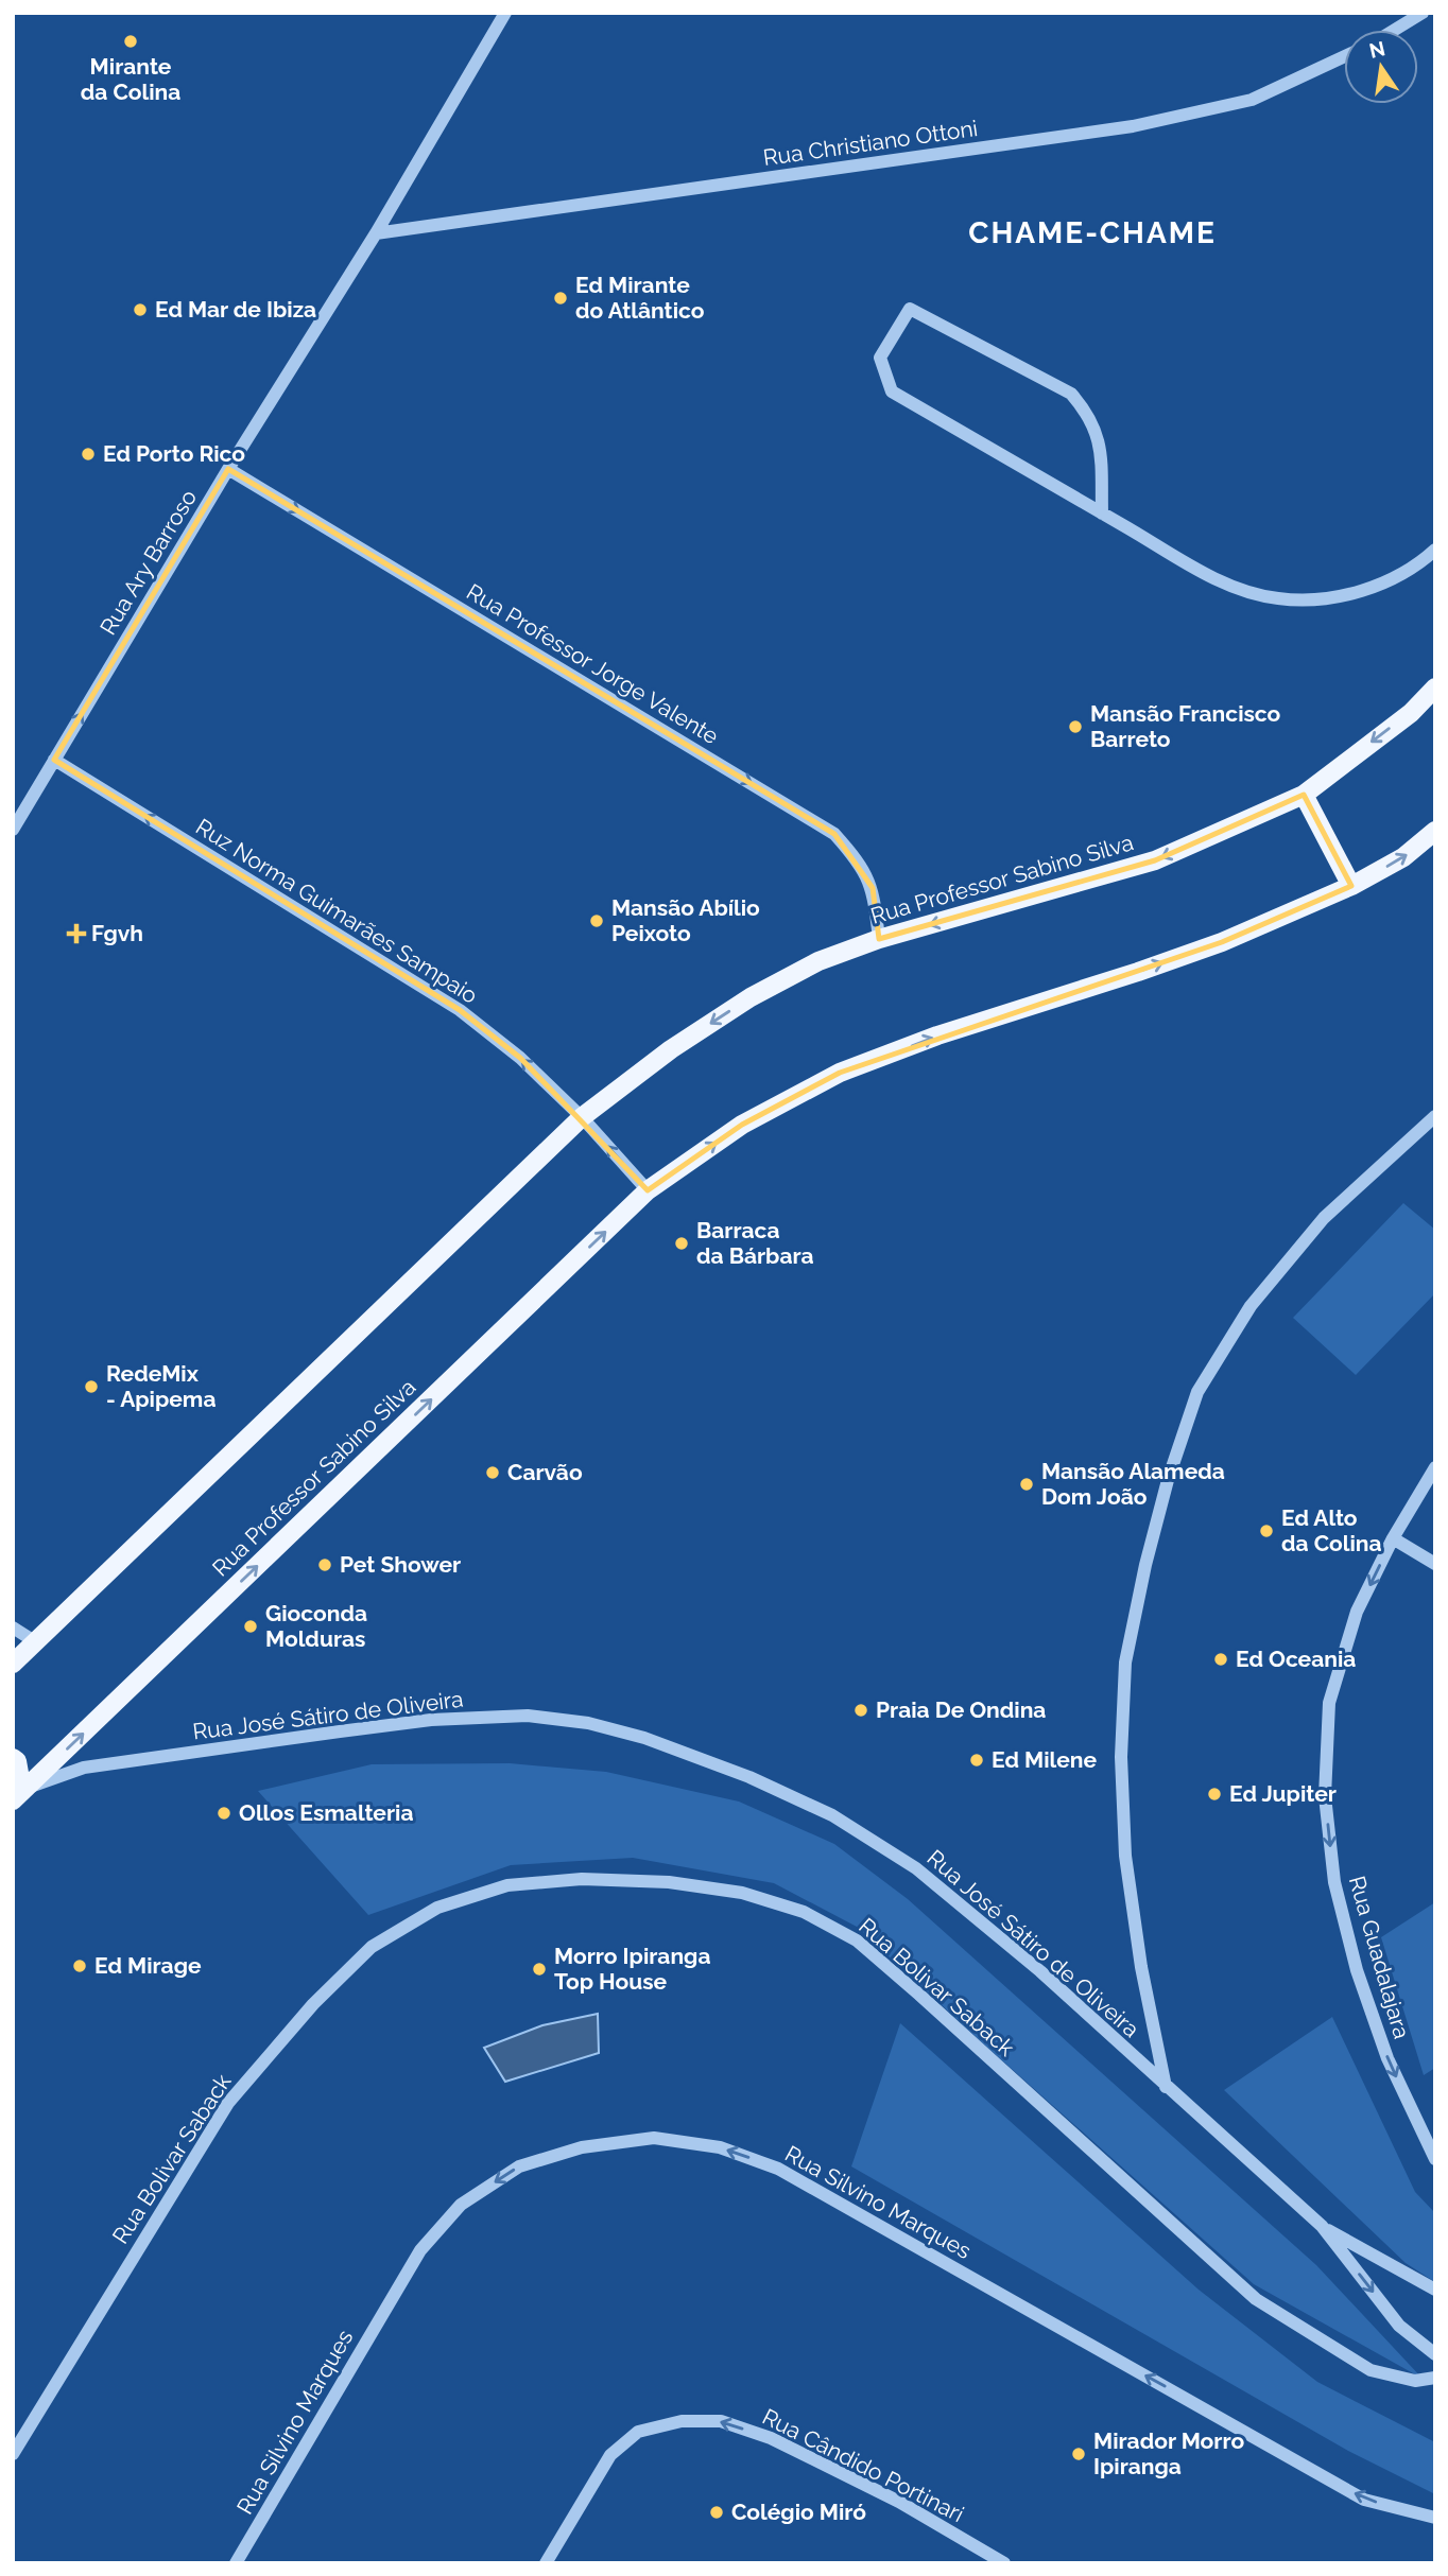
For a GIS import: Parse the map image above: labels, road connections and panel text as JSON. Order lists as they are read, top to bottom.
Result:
{
  "streets": {
    "main road": ["Rua Professor Sabino Silva"],
    "street": [
      "Rua Christiano Ottoni",
      "Rua Ary Barroso",
      "Rua Professor Jorge Valente",
      "Ruz Norma Guimarães Sampaio",
      "Rua José Sátiro de Oliveira",
      "Rua Guadalajara",
      "Rua Bolivar Saback",
      "Rua Silvino Marques",
      "Rua Cândido Portinari"
    ]
  },
  "crossings": [
    ["Rua Christiano Ottoni", "Rua Ary Barroso"],
    ["Rua Ary Barroso", "Rua Professor Jorge Valente"],
    ["Rua Ary Barroso", "Ruz Norma Guimarães Sampaio"],
    ["Rua Professor Jorge Valente", "Rua Professor Sabino Silva"],
    ["Rua Professor Sabino Silva", "Ruz Norma Guimarães Sampaio"],
    ["Rua Professor Sabino Silva", "Rua José Sátiro de Oliveira"]
  ],
  "one_way": [
    "Rua Ary Barroso",
    "Rua Professor Jorge Valente",
    "Ruz Norma Guimarães Sampaio",
    "Rua Guadalajara",
    "Rua Cândido Portinari"
  ],
  "districts": ["CHAME-CHAME"],
  "places": {
    "other": [
      "Mirante da Colina",
      "Ed Mirante do Atlântico",
      "Ed Mar de Ibiza",
      "Ed Porto Rico",
      "Mansão Francisco Barreto",
      "Mansão Abílio Peixoto",
      "Barraca da Bárbara",
      "RedeMix - Apipema",
      "Carvão",
      "Mansão Alameda Dom João",
      "Ed Alto da Colina",
      "Pet Shower",
      "Gioconda Molduras",
      "Ed Oceania",
      "Praia De Ondina",
      "Ed Milene",
      "Ed Jupiter",
      "Ollos Esmalteria",
      "Ed Mirage",
      "Morro Ipiranga Top House",
      "Mirador Morro Ipiranga",
      "Colégio Miró"
    ],
    "health": ["Fgvh"]
  },
  "north": "top"
}
